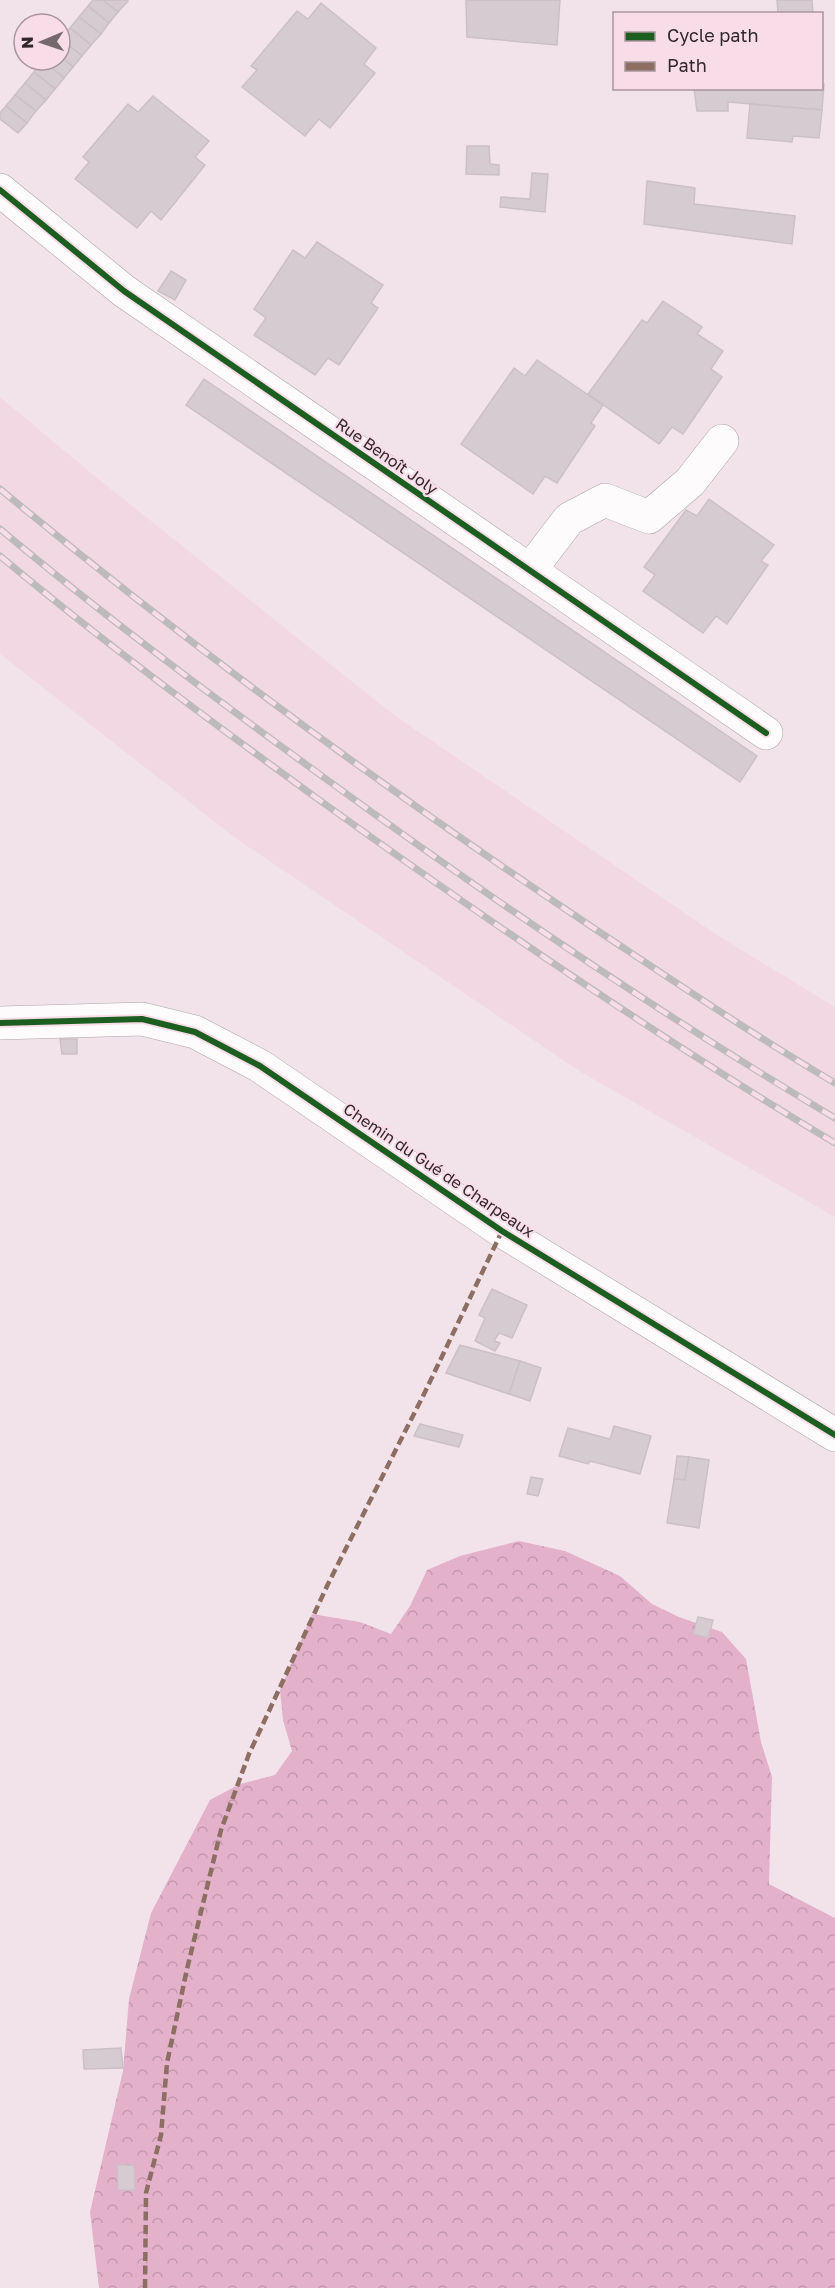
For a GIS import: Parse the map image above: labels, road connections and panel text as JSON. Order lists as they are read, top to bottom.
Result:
{
  "streets": {
    "street": ["Rue Benoît Joly", "Chemin du Gué de Charpeaux"]
  },
  "legend": ["Cycle path", "Path"],
  "north": "left"
}
